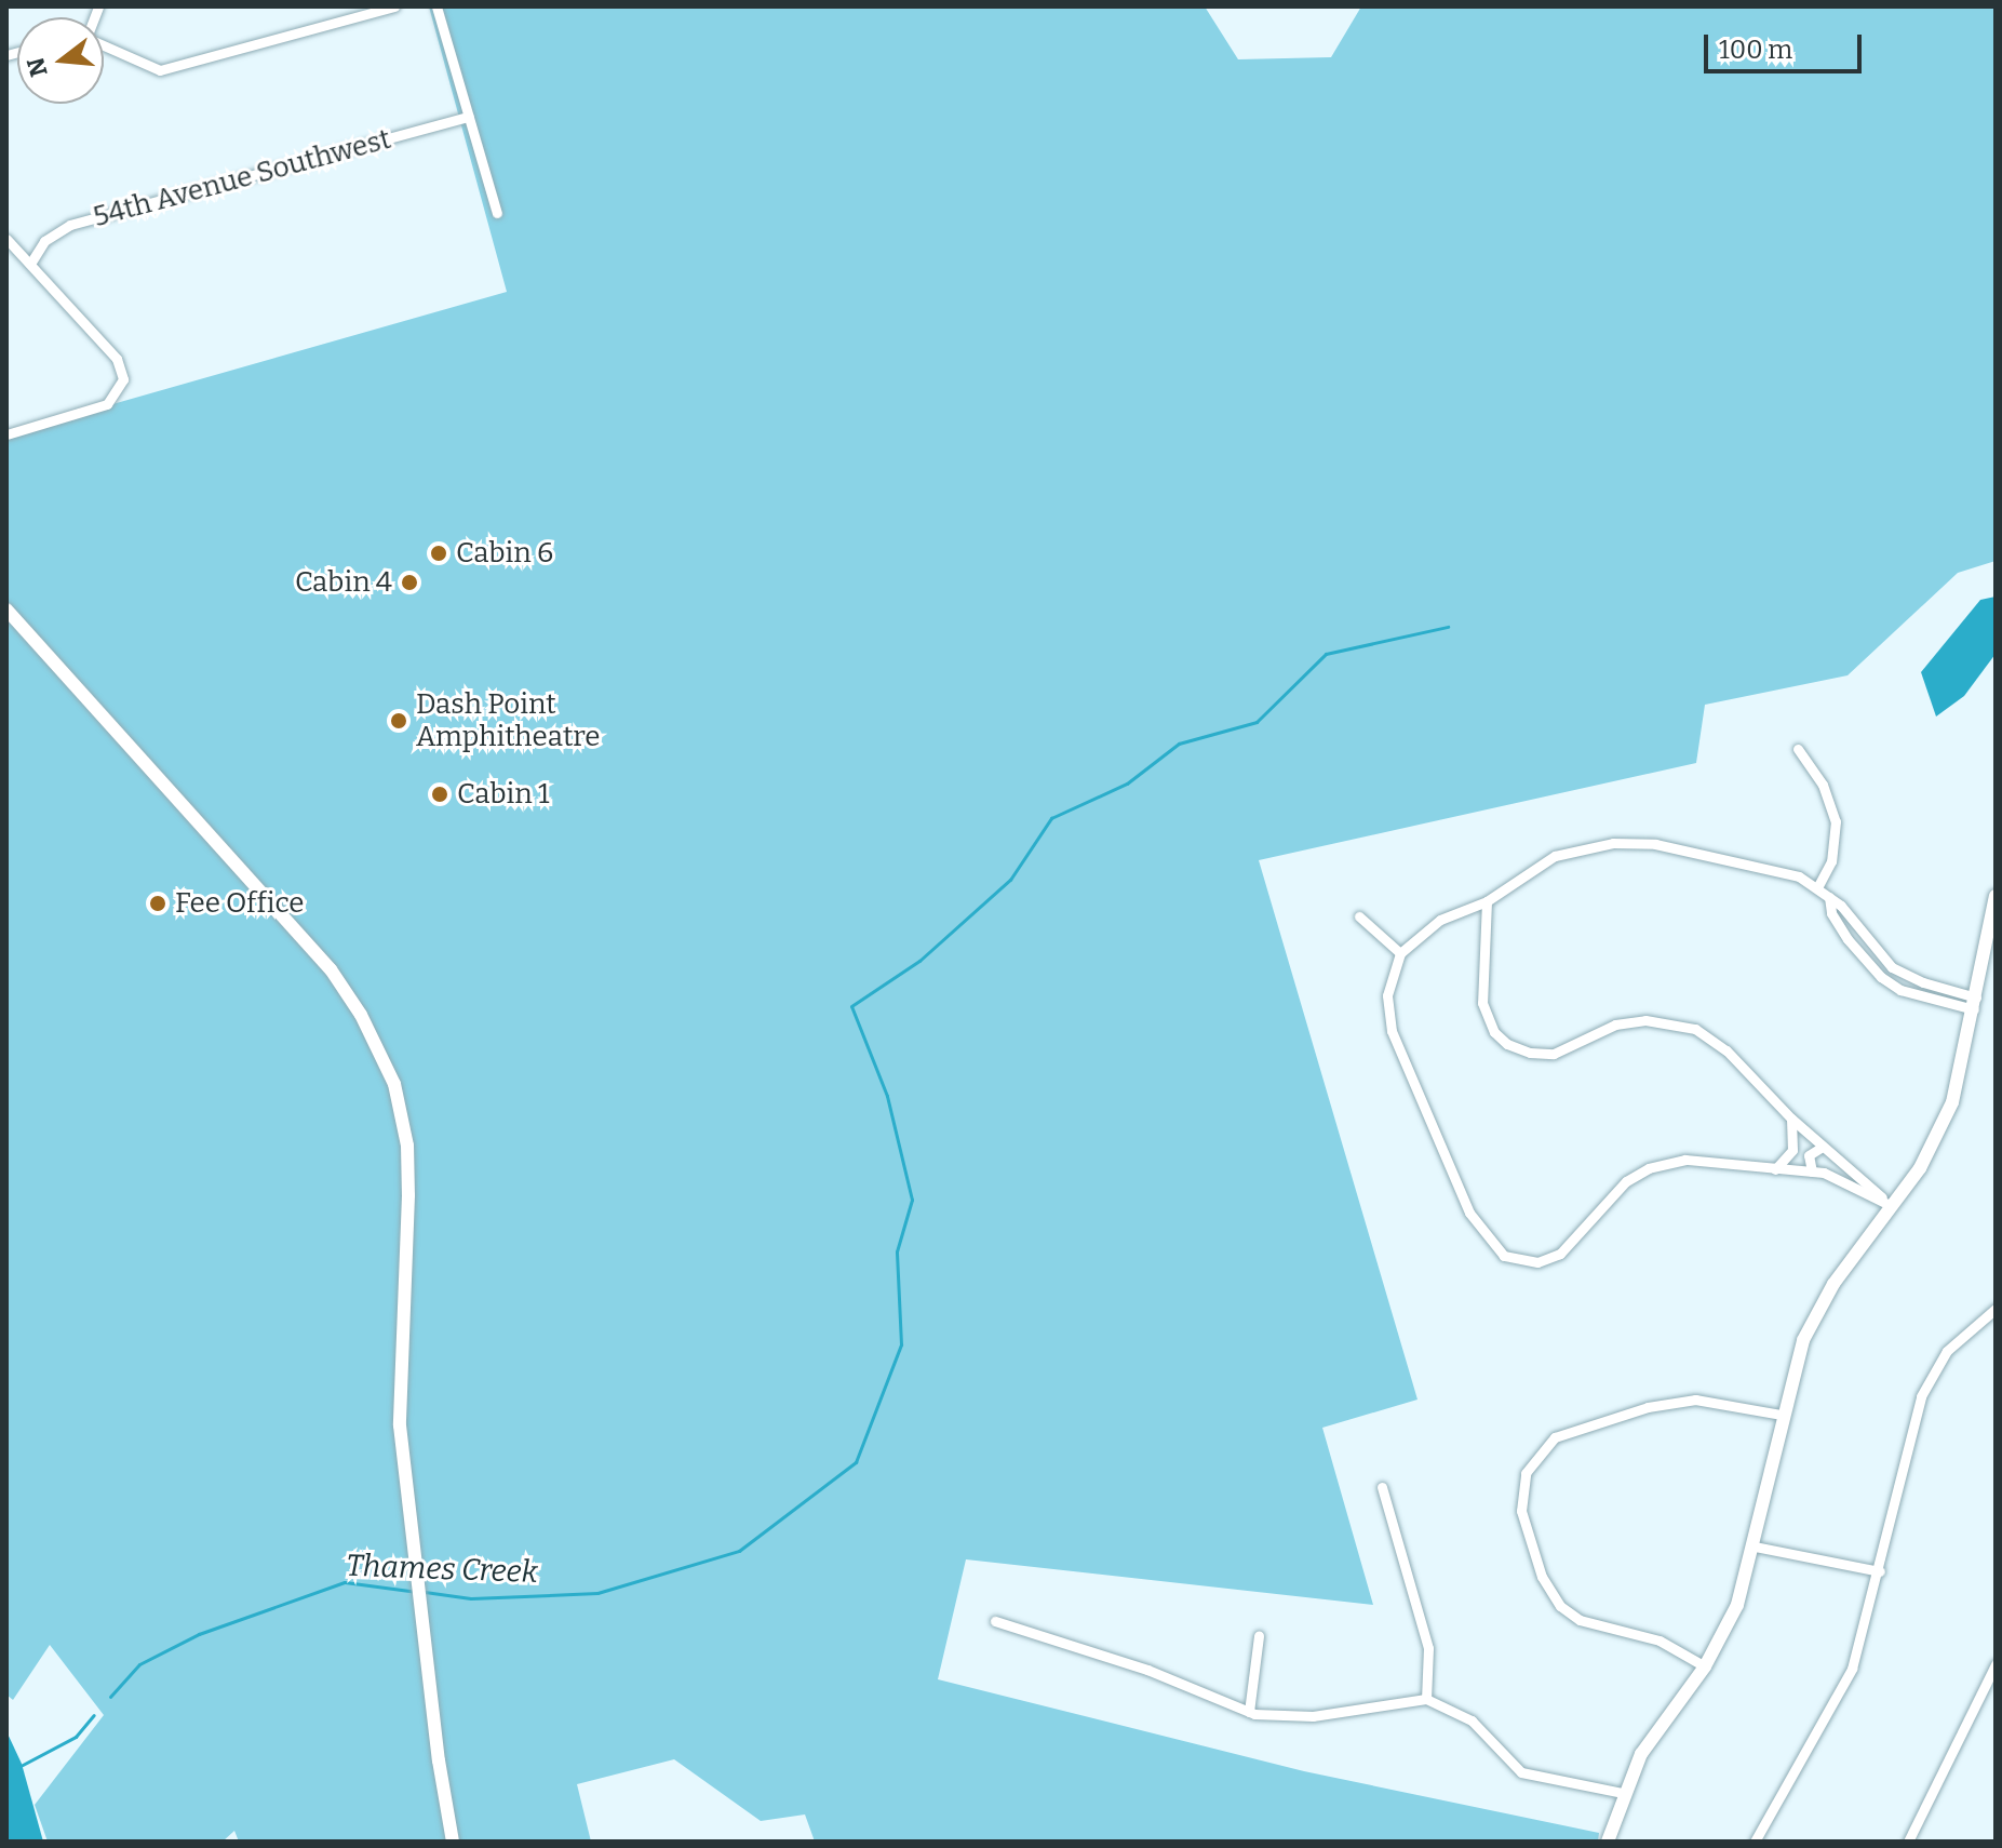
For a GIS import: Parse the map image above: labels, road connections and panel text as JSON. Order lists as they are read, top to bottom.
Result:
{
  "streets": {
    "street": ["54th Avenue Southwest"]
  },
  "water": ["Thames Creek"],
  "places": [
    "Cabin 6",
    "Cabin 4",
    "Dash Point Amphitheatre",
    "Cabin 1",
    "Fee Office"
  ],
  "scale_bar": "100 m",
  "north": "left"
}
